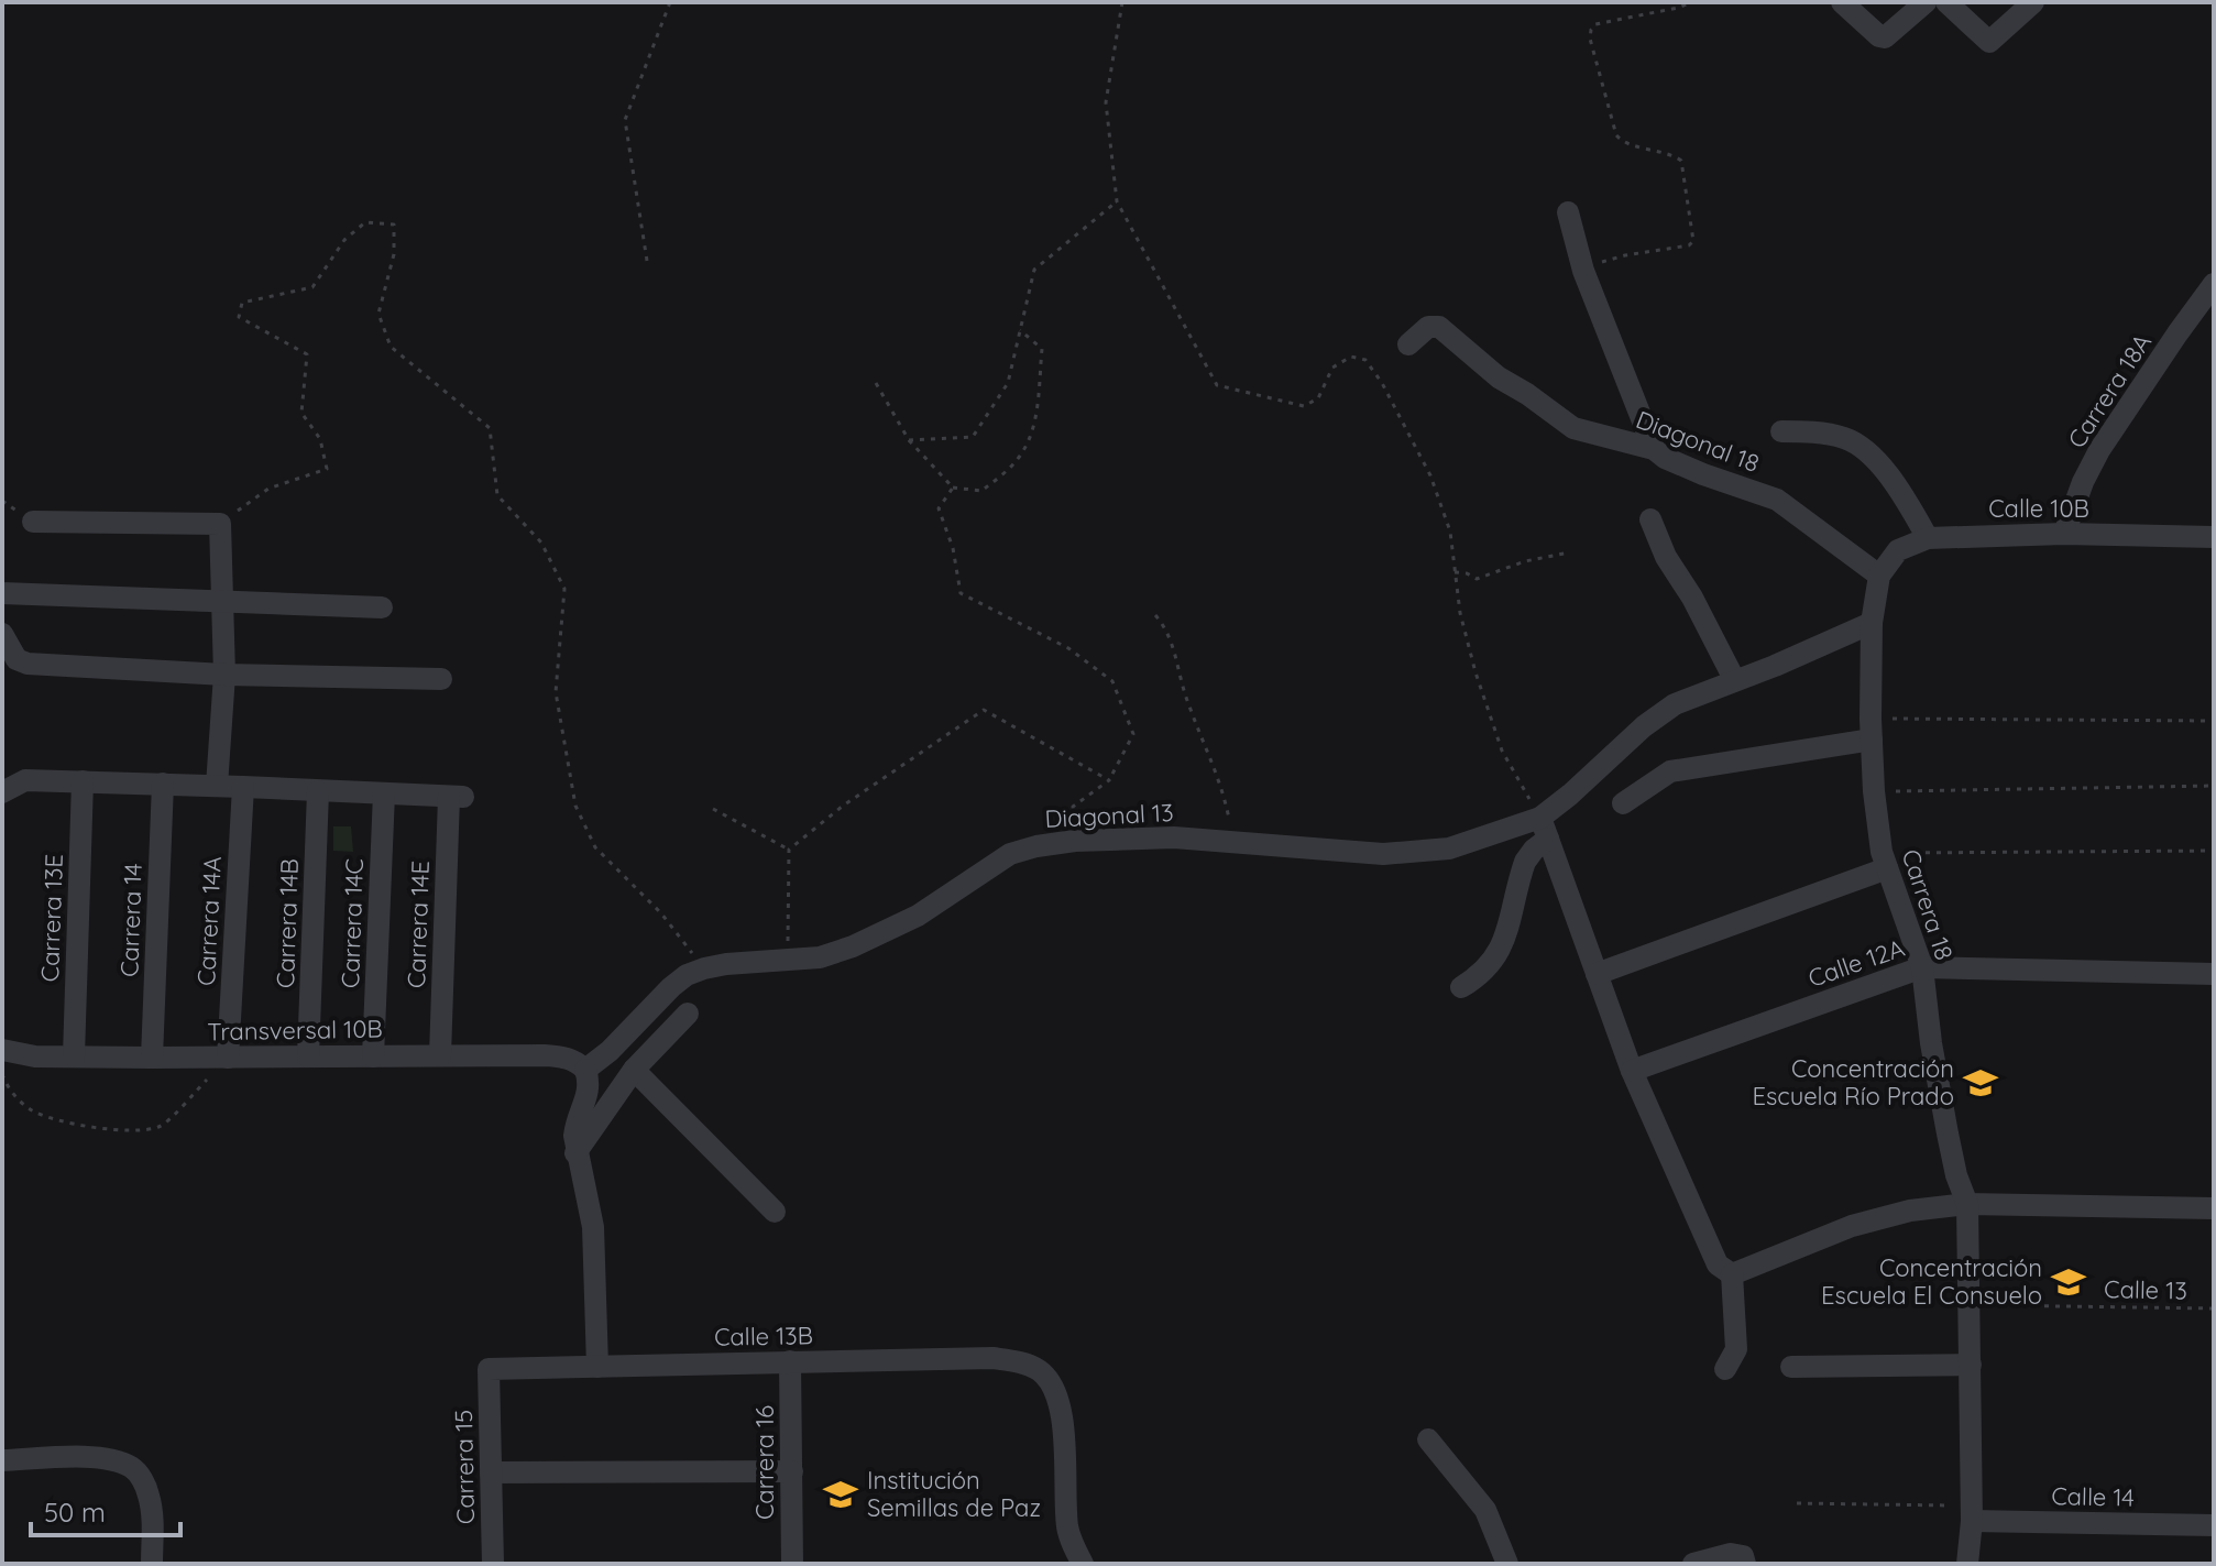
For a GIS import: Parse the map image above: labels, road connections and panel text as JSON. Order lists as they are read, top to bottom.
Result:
{
  "streets": {
    "street": [
      "Carrera 18A",
      "Diagonal 18",
      "Calle 10B",
      "Diagonal 13",
      "Carrera 18",
      "Carrera 13E",
      "Carrera 14",
      "Carrera 14A",
      "Carrera 14B",
      "Carrera 14C",
      "Carrera 14E",
      "Calle 12A",
      "Transversal 10B",
      "Calle 13B",
      "Carrera 16",
      "Carrera 15",
      "Calle 14"
    ],
    "path": ["Calle 13"]
  },
  "crossings": [
    ["Carrera 18A", "Calle 10B"],
    ["Diagonal 18", "Calle 10B"],
    ["Diagonal 18", "Carrera 18"],
    ["Calle 10B", "Carrera 18"],
    ["Diagonal 13", "Transversal 10B"],
    ["Carrera 18", "Calle 12A"],
    ["Carrera 18", "Calle 13"],
    ["Carrera 18", "Calle 14"],
    ["Carrera 13E", "Transversal 10B"],
    ["Carrera 14", "Transversal 10B"],
    ["Carrera 14A", "Transversal 10B"],
    ["Carrera 14B", "Transversal 10B"],
    ["Carrera 14C", "Carrera 14E"],
    ["Carrera 14C", "Transversal 10B"],
    ["Carrera 14E", "Transversal 10B"],
    ["Calle 13B", "Carrera 16"],
    ["Calle 13B", "Carrera 15"]
  ],
  "places": {
    "school or university": ["Concentración Escuela Río Prado", "Concentración Escuela El Consuelo", "Institución Semillas de Paz"]
  },
  "scale_bar": "50 m"
}
